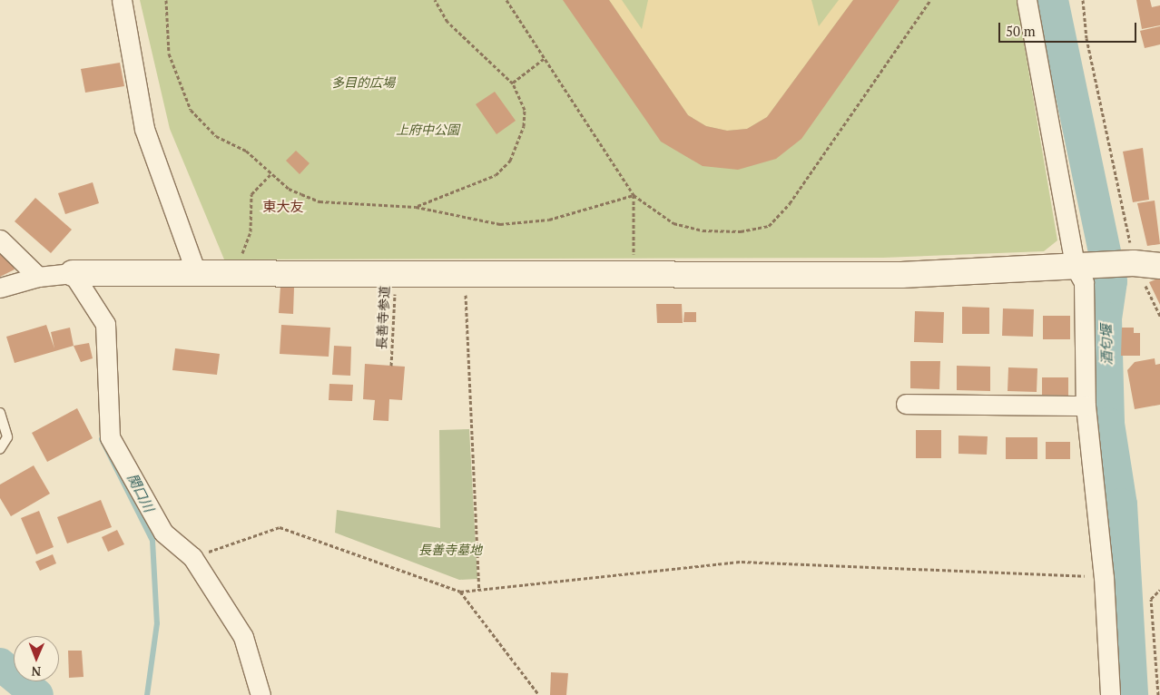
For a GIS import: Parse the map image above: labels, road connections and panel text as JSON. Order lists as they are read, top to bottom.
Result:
{
  "streets": {
    "path": ["長善寺参道"]
  },
  "districts": ["東大友"],
  "water": ["酒匂堰", "関口川"],
  "parks": ["多目的広場", "上府中公園", "長善寺墓地"],
  "scale_bar": "50 m",
  "north": "bottom"
}
